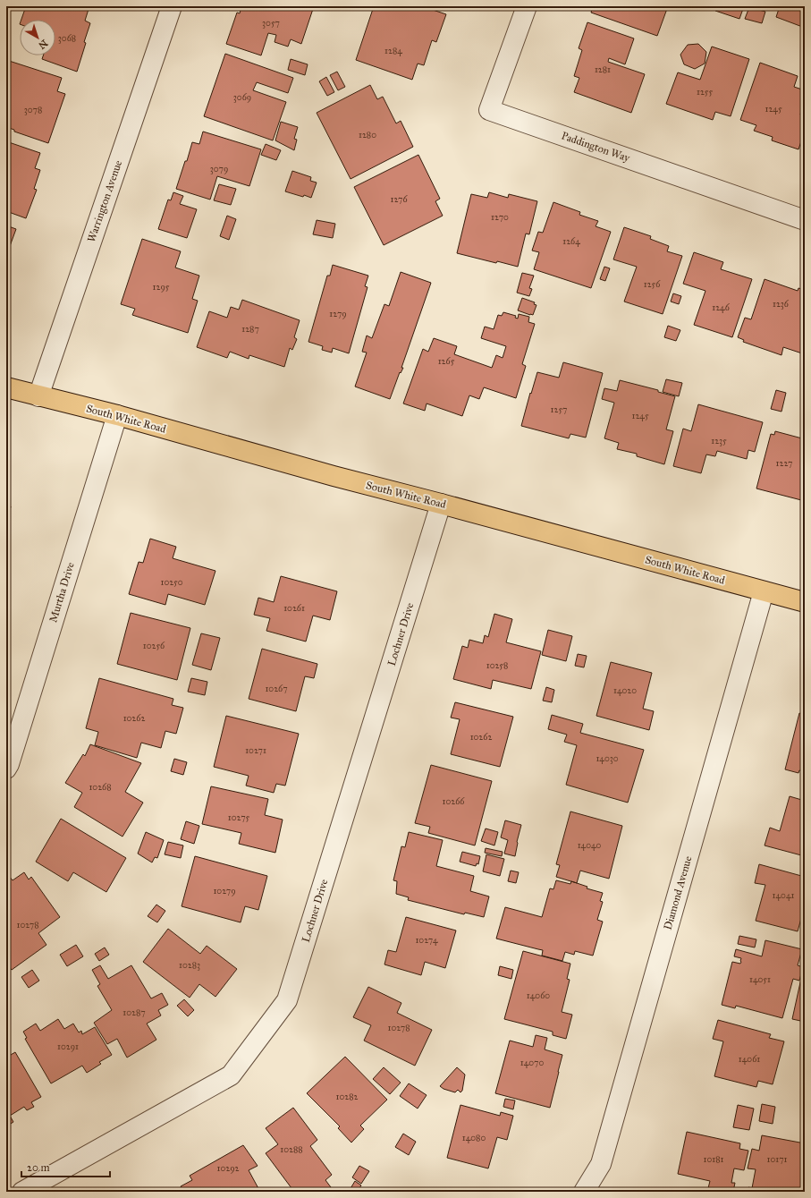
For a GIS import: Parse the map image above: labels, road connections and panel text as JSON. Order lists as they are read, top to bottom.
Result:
{
  "streets": {
    "main road": ["South White Road"],
    "street": [
      "Paddington Way",
      "Warrington Avenue",
      "Murtha Drive",
      "Lochner Drive",
      "Diamond Avenue"
    ]
  },
  "crossings": [
    ["Warrington Avenue", "South White Road"],
    ["South White Road", "Murtha Drive"],
    ["South White Road", "Lochner Drive"],
    ["South White Road", "Diamond Avenue"]
  ],
  "house_numbers": [
    "3057",
    "3068",
    "1284",
    "1281",
    "1255",
    "3069",
    "1245",
    "3078",
    "1280",
    "3079",
    "1276",
    "1270",
    "1264",
    "1256",
    "1295",
    "1236",
    "1246",
    "1279",
    "1287",
    "1265",
    "1257",
    "1245",
    "1235",
    "1227",
    "10250",
    "10261",
    "10256",
    "10258",
    "10267",
    "14020",
    "10262",
    "10262",
    "10271",
    "14030",
    "10268",
    "10266",
    "10275",
    "14040",
    "10279",
    "14041",
    "10278",
    "10274",
    "10283",
    "14051",
    "14060",
    "10287",
    "10278",
    "10291",
    "14061",
    "14070",
    "10282",
    "14080",
    "10288",
    "10181",
    "10171",
    "10292"
  ],
  "scale_bar": "20 m",
  "north": "bottom right"
}
